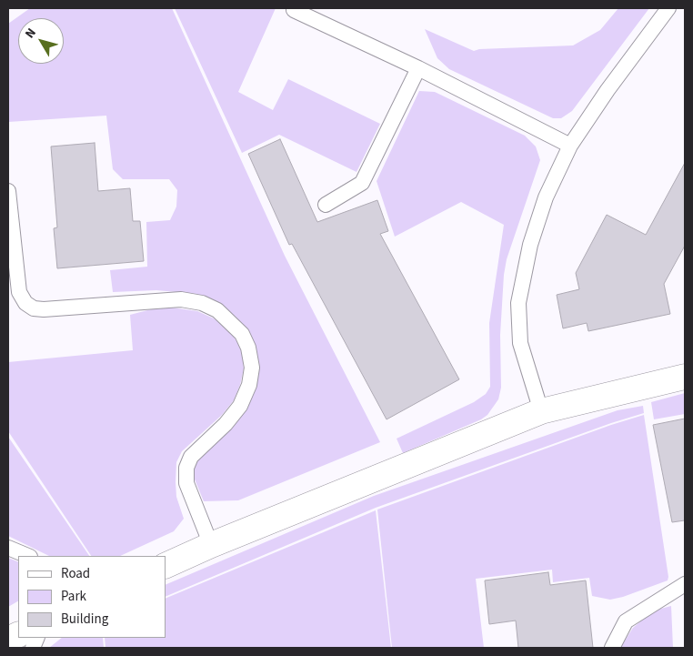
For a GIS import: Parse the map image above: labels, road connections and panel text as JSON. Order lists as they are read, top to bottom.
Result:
{
  "legend": ["Road", "Park", "Building"],
  "north": "top left"
}
